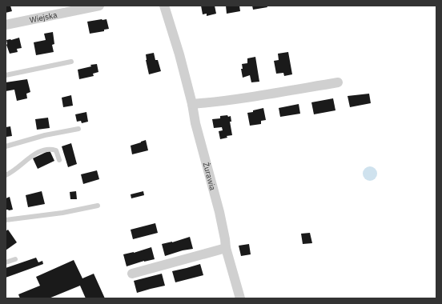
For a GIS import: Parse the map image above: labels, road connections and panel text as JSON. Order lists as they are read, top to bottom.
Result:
{
  "streets": {
    "street": ["Wiejska", "Żurawia"]
  }
}
